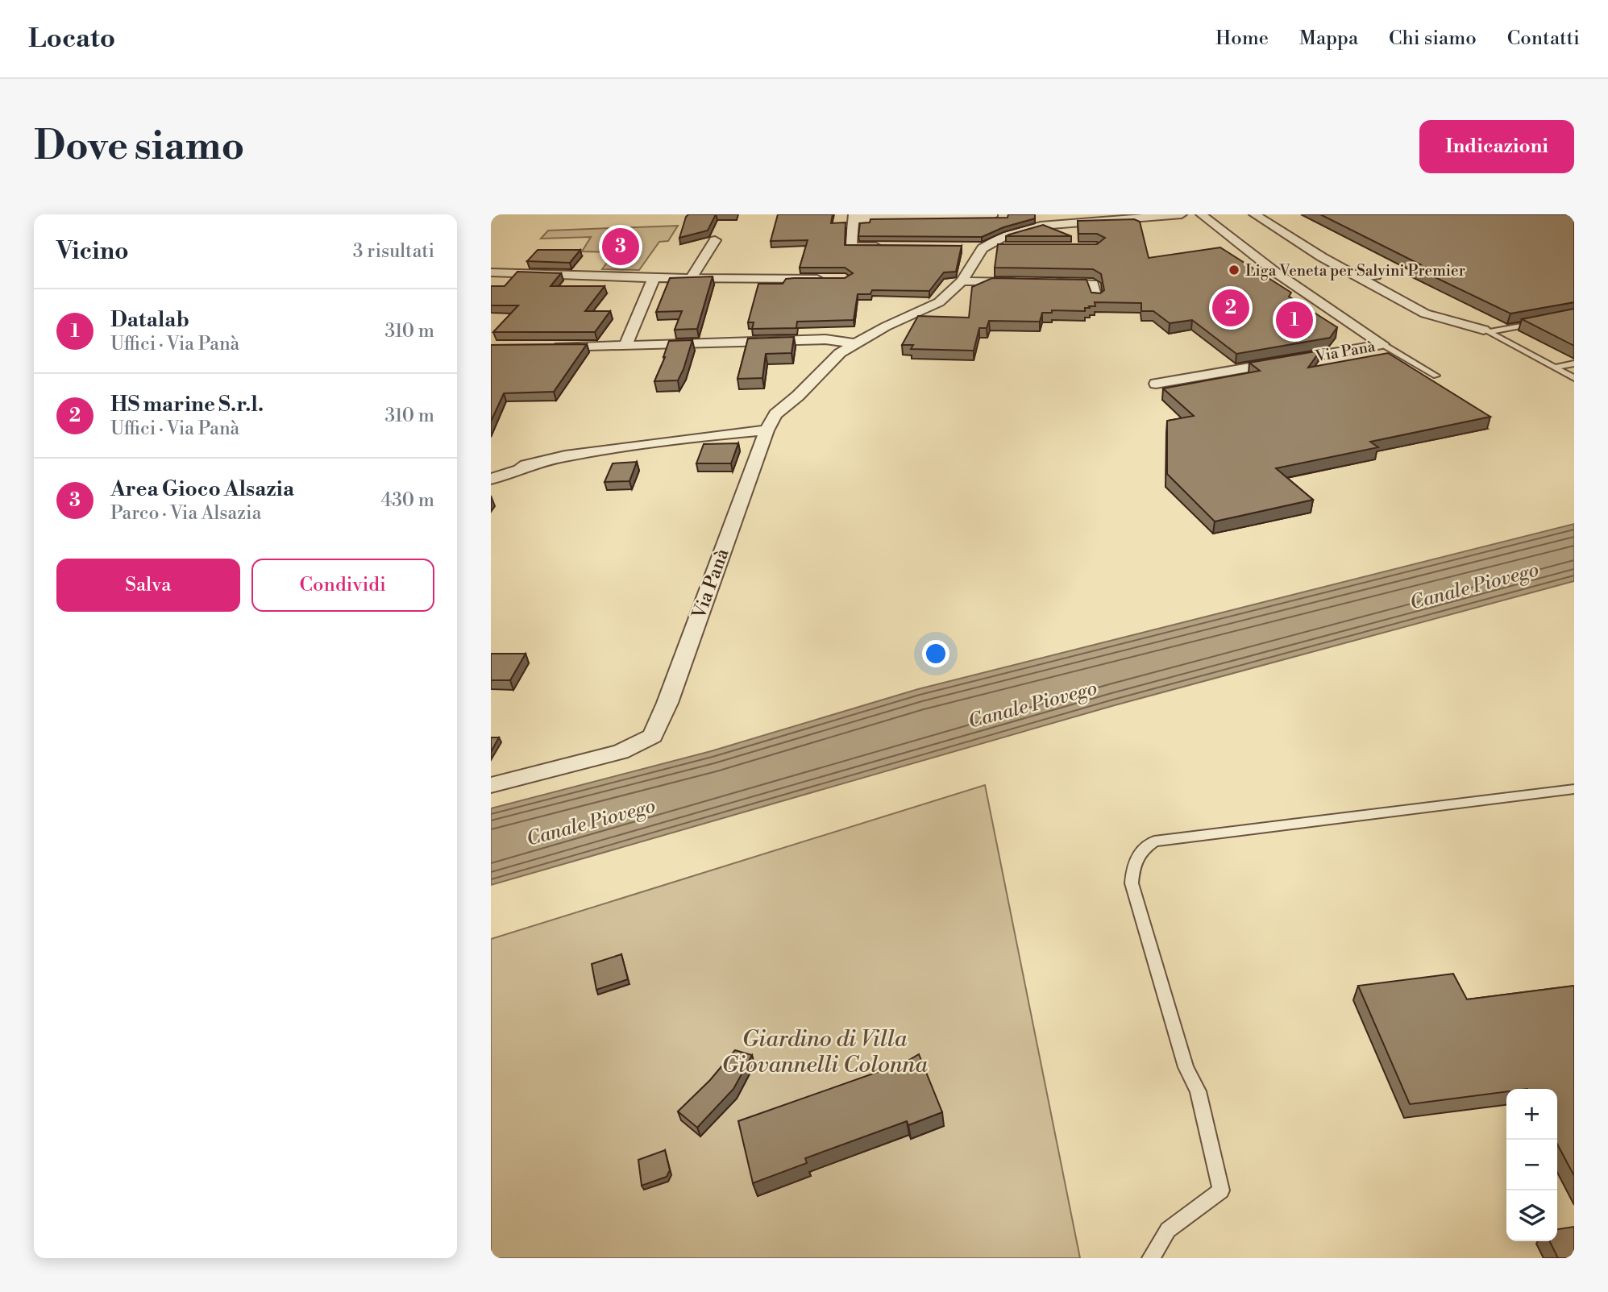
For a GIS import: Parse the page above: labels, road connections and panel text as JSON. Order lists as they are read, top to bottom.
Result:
{
  "streets": {
    "street": ["Via Panà"]
  },
  "water": ["Canale Piovego"],
  "parks": ["Giardino di Villa Giovannelli Colonna"],
  "places": ["Liga Veneta per Salvini Premier"],
  "page": {
    "header": "Locato",
    "nav": [
      "Home",
      "Mappa",
      "Chi siamo",
      "Contatti"
    ],
    "buttons": [
      "Indicazioni",
      ["Salva", "Condividi"]
    ],
    "title": "Dove siamo",
    "heading": ["Vicino", "3 risultati"],
    "pins": ["3", "2", "1"],
    "list": [
      {
        "mark": "1",
        "name": "Datalab",
        "note": "Uffici · Via Panà",
        "value": "310 m"
      },
      {
        "mark": "2",
        "name": "HS marine S.r.l.",
        "note": "Uffici · Via Panà",
        "value": "310 m"
      },
      {
        "mark": "3",
        "name": "Area Gioco Alsazia",
        "note": "Parco · Via Alsazia",
        "value": "430 m"
      }
    ],
    "map_buttons": ["+", "−"]
  }
}
